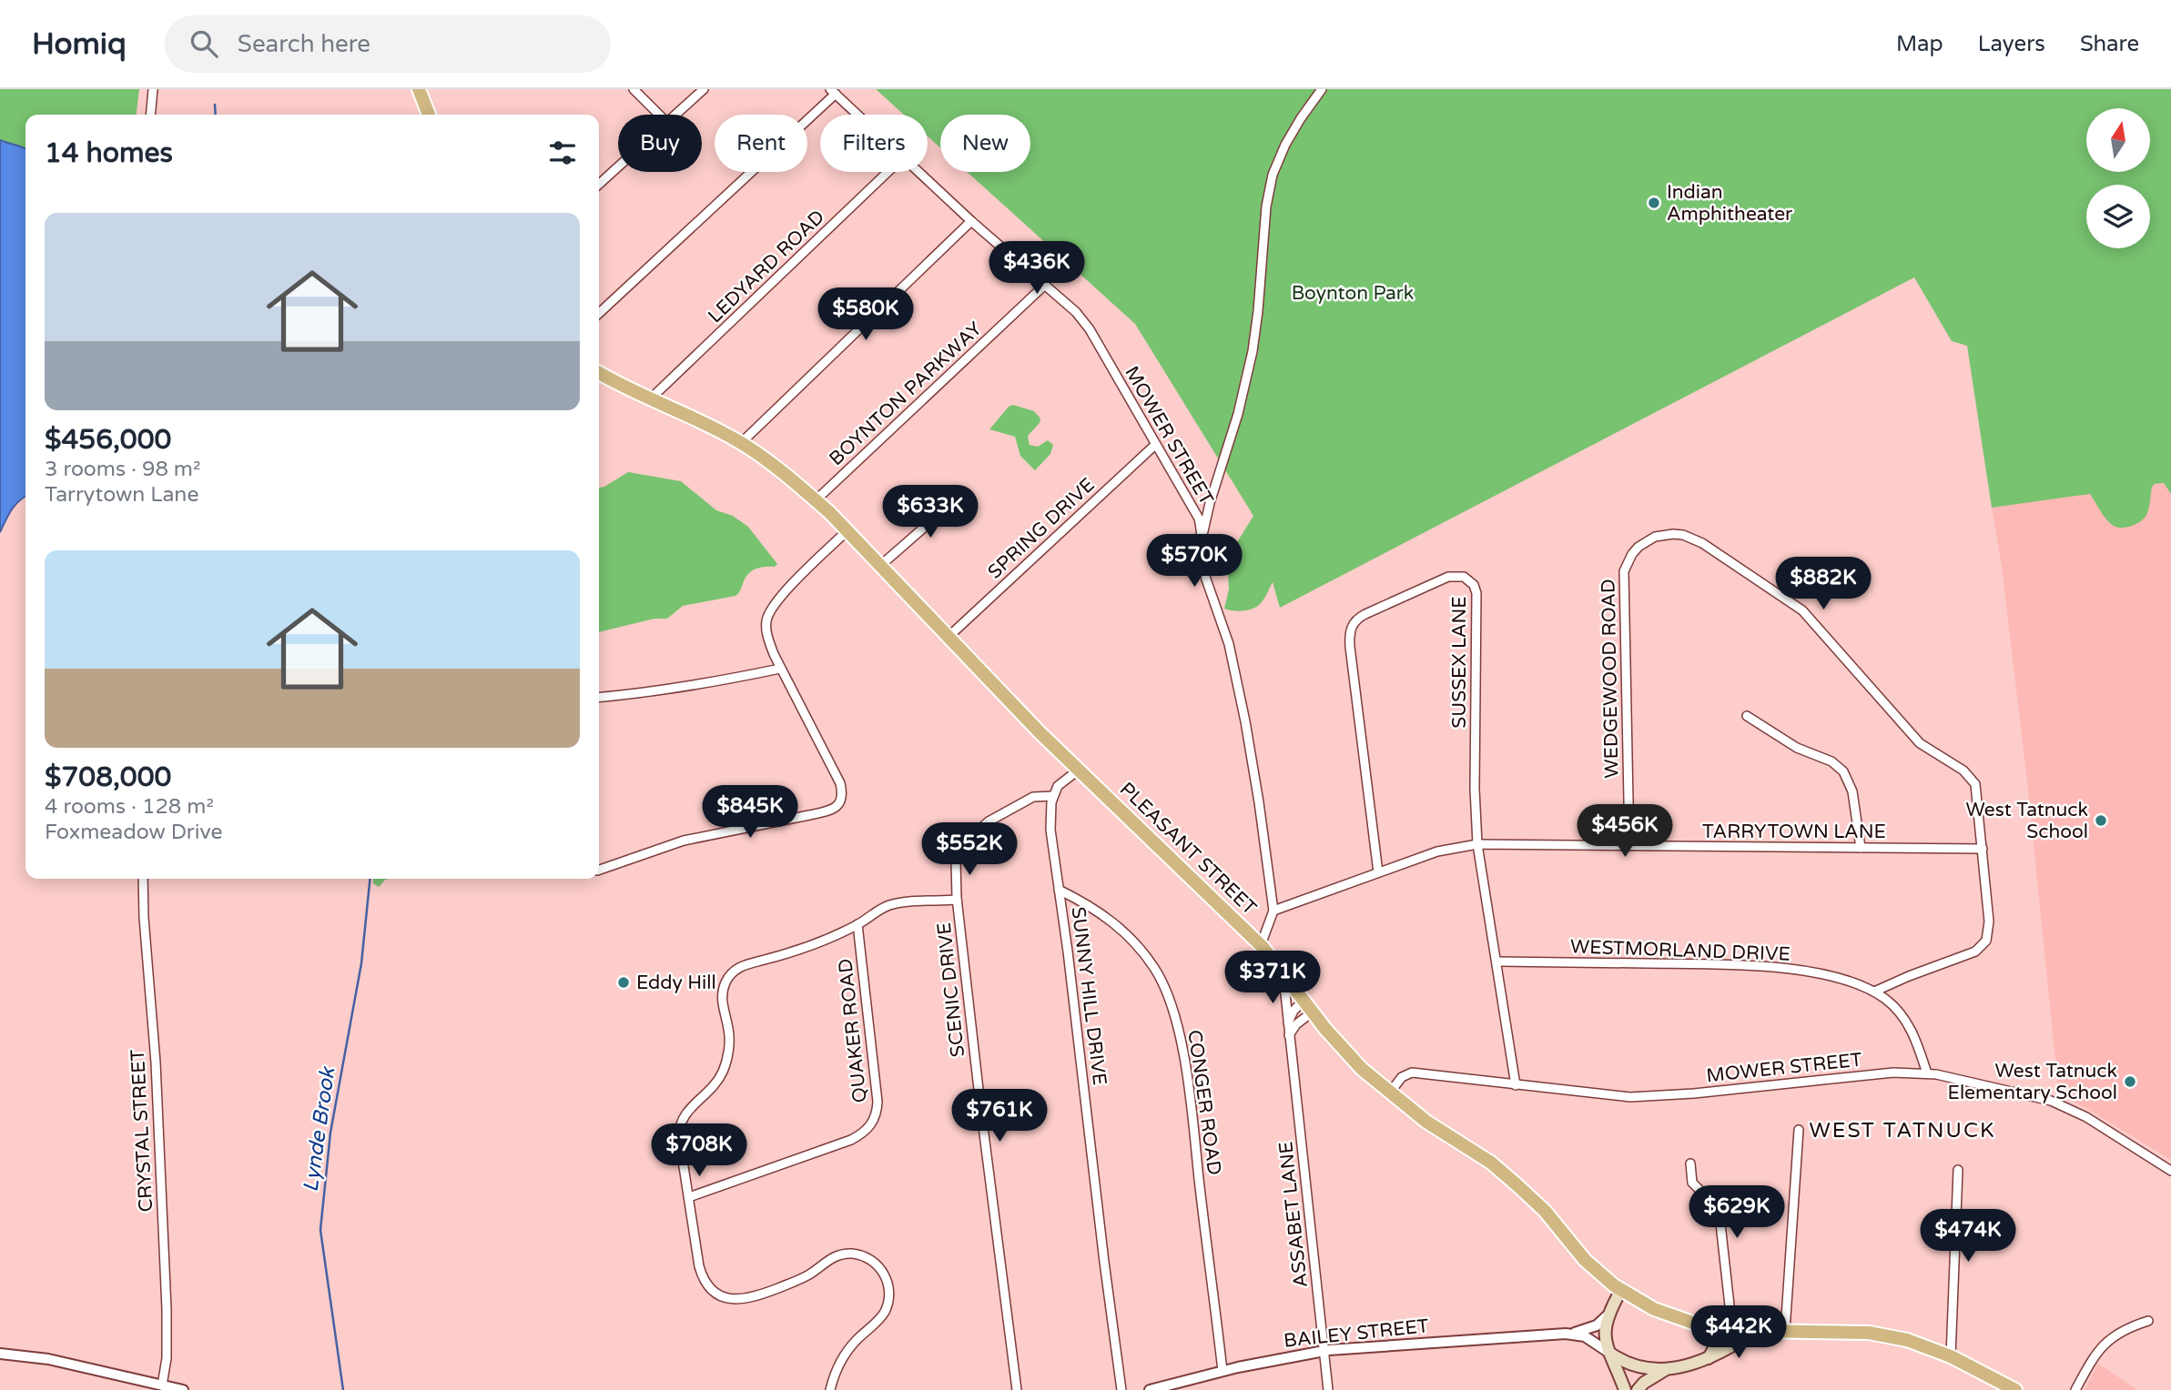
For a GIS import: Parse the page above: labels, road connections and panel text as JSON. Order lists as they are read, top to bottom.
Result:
{
  "streets": {
    "main road": ["PLEASANT STREET"],
    "street": [
      "LEDYARD ROAD",
      "BOYNTON PARKWAY",
      "MOWER STREET",
      "SPRING DRIVE",
      "SUSSEX LANE",
      "WEDGEWOOD ROAD",
      "TARRYTOWN LANE",
      "WESTMORLAND DRIVE",
      "SCENIC DRIVE",
      "SUNNY HILL DRIVE",
      "QUAKER ROAD",
      "CONGER ROAD",
      "CRYSTAL STREET",
      "ASSABET LANE",
      "BAILEY STREET"
    ]
  },
  "crossings": [
    ["LEDYARD ROAD", "PLEASANT STREET"],
    ["BOYNTON PARKWAY", "MOWER STREET"],
    ["BOYNTON PARKWAY", "PLEASANT STREET"],
    ["MOWER STREET", "SPRING DRIVE"],
    ["MOWER STREET", "SUSSEX LANE"],
    ["MOWER STREET", "TARRYTOWN LANE"],
    ["MOWER STREET", "PLEASANT STREET"],
    ["MOWER STREET", "WESTMORLAND DRIVE"],
    ["SPRING DRIVE", "PLEASANT STREET"],
    ["SUSSEX LANE", "TARRYTOWN LANE"],
    ["SUSSEX LANE", "WESTMORLAND DRIVE"],
    ["WEDGEWOOD ROAD", "TARRYTOWN LANE"],
    ["WEDGEWOOD ROAD", "WESTMORLAND DRIVE"],
    ["PLEASANT STREET", "ASSABET LANE"],
    ["SCENIC DRIVE", "SUNNY HILL DRIVE"],
    ["SUNNY HILL DRIVE", "CONGER ROAD"],
    ["CONGER ROAD", "BAILEY STREET"],
    ["ASSABET LANE", "BAILEY STREET"]
  ],
  "districts": ["WEST TATNUCK"],
  "water": ["Lynde Brook"],
  "parks": ["Boynton Park"],
  "places": [
    "Indian Amphitheater",
    "West Tatnuck School",
    "Eddy Hill",
    "West Tatnuck Elementary School"
  ],
  "north": "top",
  "page": {
    "header": "Homiq",
    "search": "Search here",
    "nav": ["Map", "Layers", "Share"],
    "chip": [
      "Buy",
      "Rent",
      "Filters",
      "New"
    ],
    "heading": "14 homes",
    "list": [
      {
        "name": "$456,000",
        "note": "3 rooms · 98 m² · Tarrytown Lane"
      },
      {
        "name": "$708,000",
        "note": "4 rooms · 128 m² · Foxmeadow Drive"
      }
    ],
    "price": [
      "$436K",
      "$580K",
      "$633K",
      "$570K",
      "$882K",
      "$845K",
      "$456K",
      "$552K",
      "$371K",
      "$761K",
      "$708K",
      "$629K",
      "$474K",
      "$442K"
    ]
  }
}
